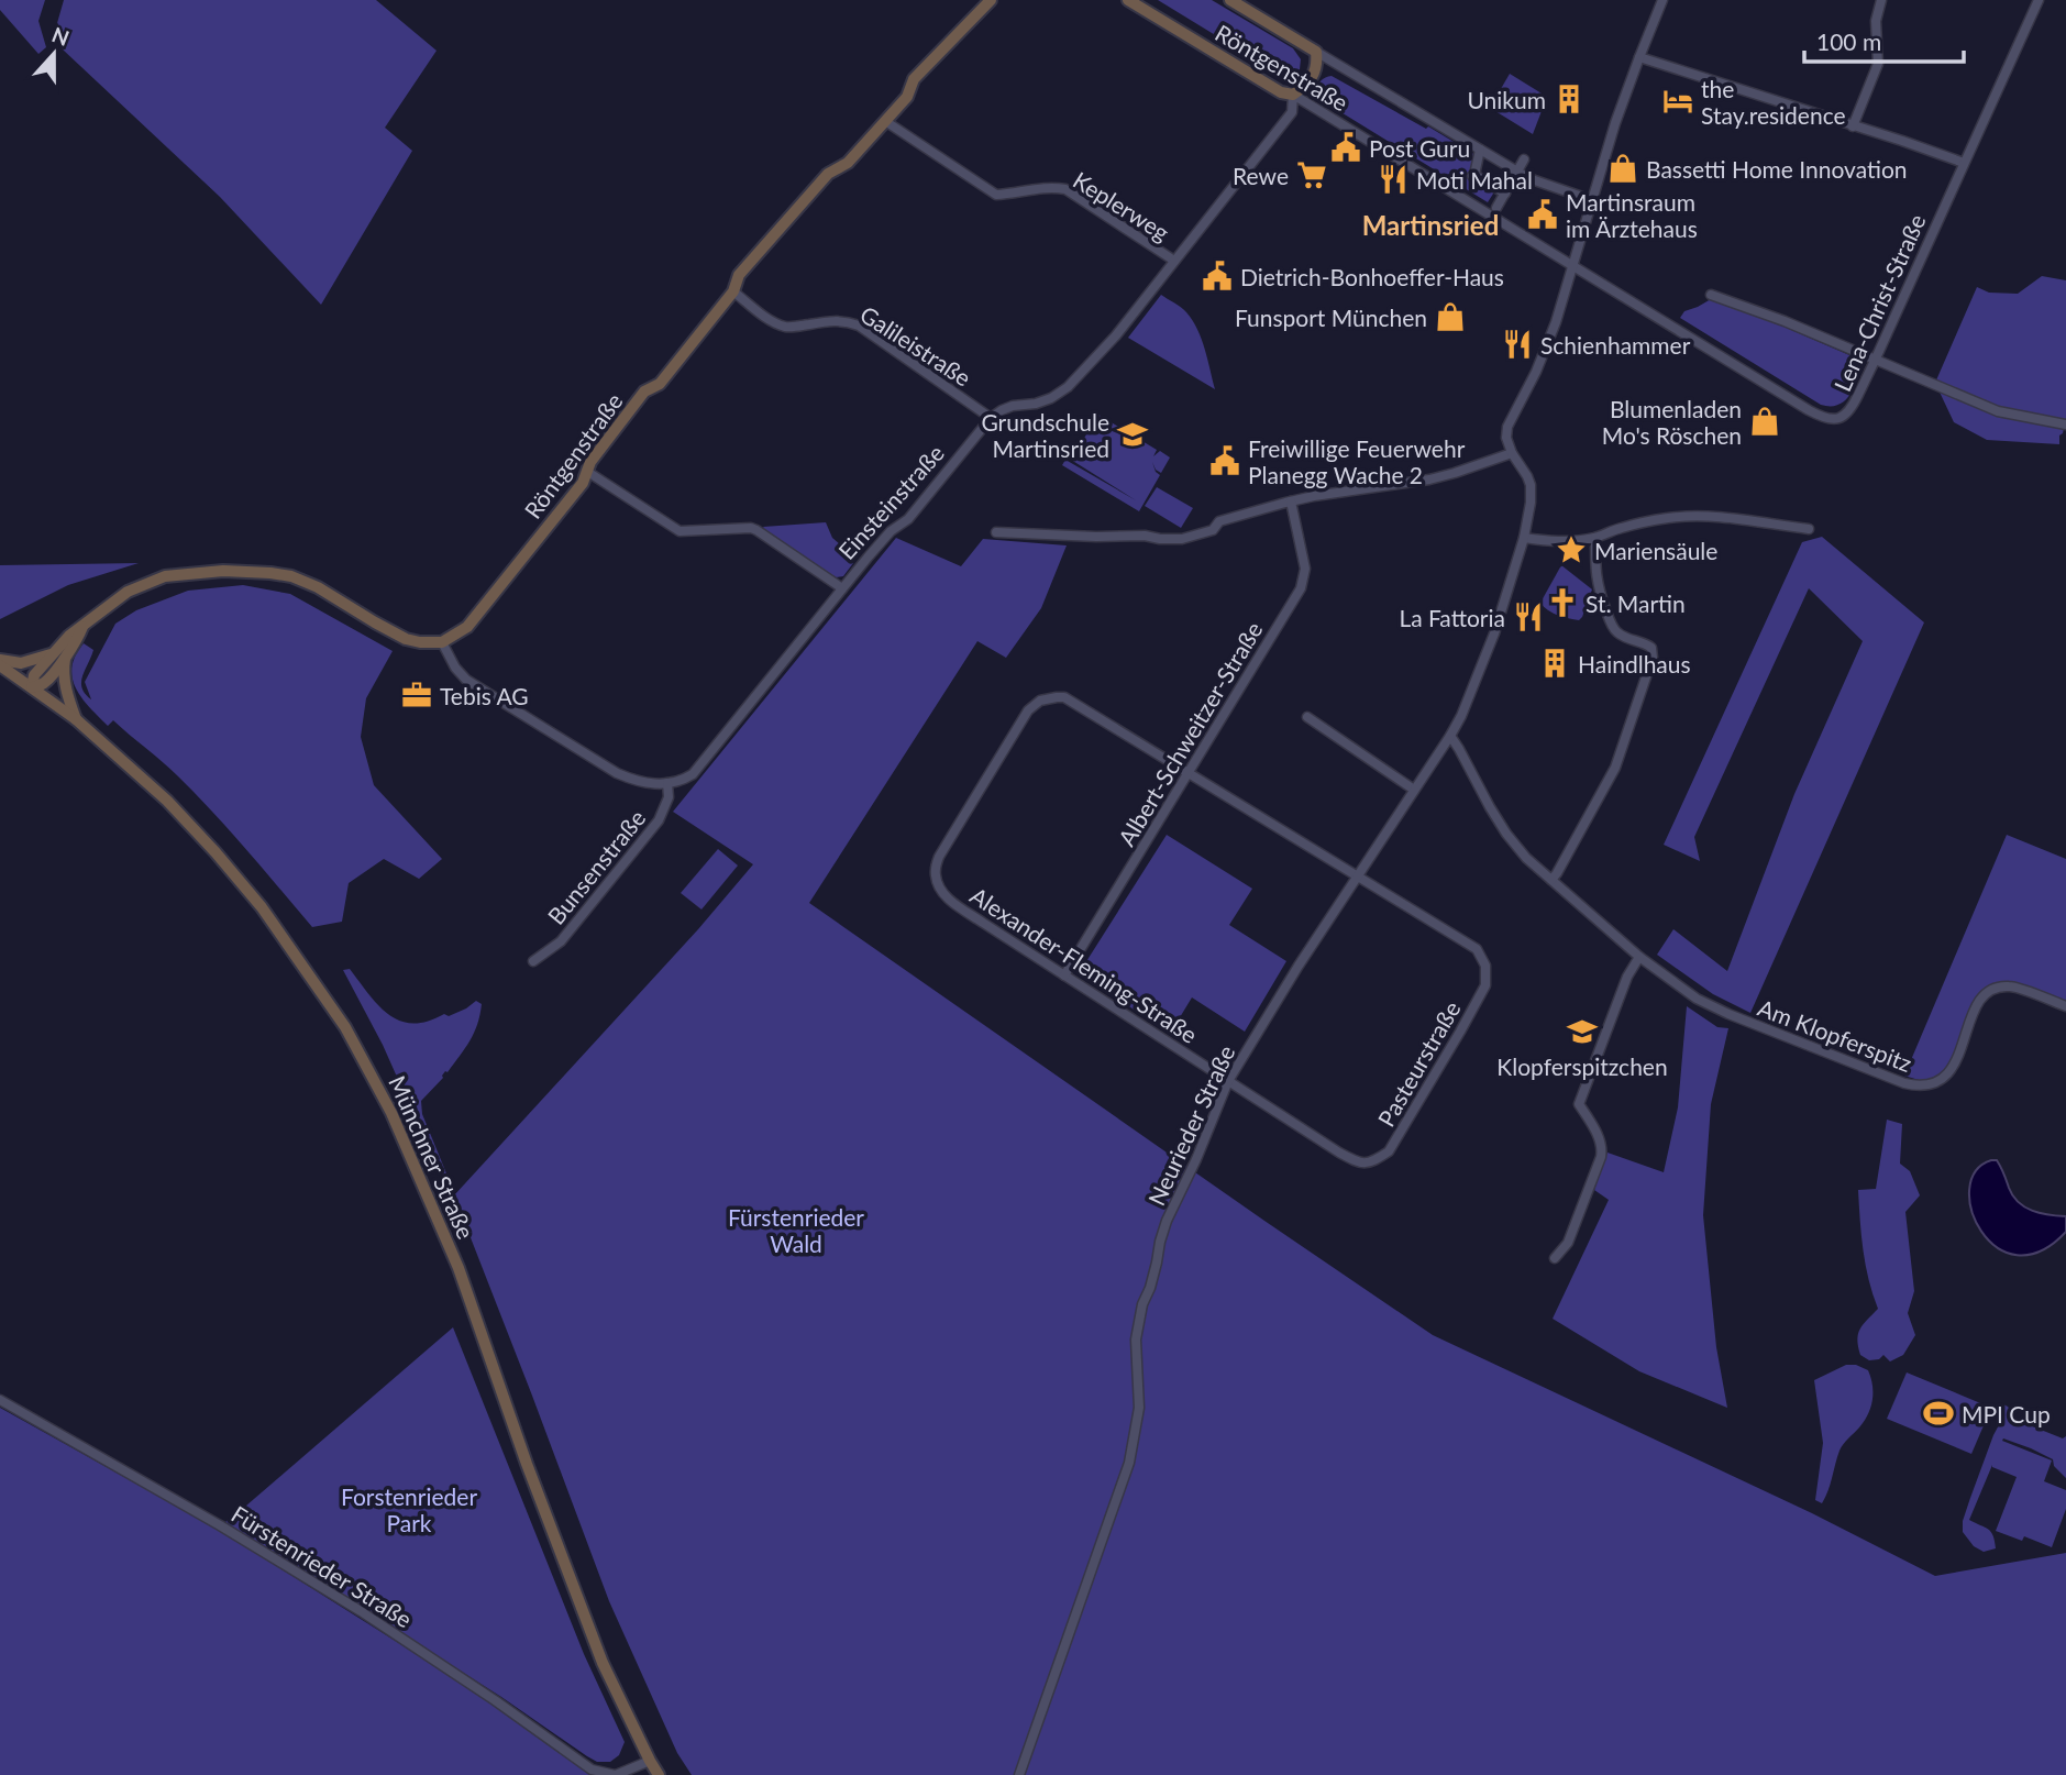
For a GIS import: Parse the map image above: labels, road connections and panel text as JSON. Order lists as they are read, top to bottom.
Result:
{
  "streets": {
    "street": [
      "Röntgenstraße",
      "Keplerweg",
      "Lena-Christ-Straße",
      "Galileistraße",
      "Einsteinstraße",
      "Albert-Schweitzer-Straße",
      "Bunsenstraße",
      "Alexander-Fleming-Straße",
      "Am Klopferspitz",
      "Pasteurstraße",
      "Neurieder Straße",
      "Münchner Straße",
      "Fürstenrieder Straße"
    ]
  },
  "crossings": [
    ["Röntgenstraße", "Keplerweg"],
    ["Röntgenstraße", "Lena-Christ-Straße"],
    ["Röntgenstraße", "Galileistraße"],
    ["Galileistraße", "Einsteinstraße"],
    ["Einsteinstraße", "Bunsenstraße"],
    ["Albert-Schweitzer-Straße", "Alexander-Fleming-Straße"],
    ["Alexander-Fleming-Straße", "Pasteurstraße"],
    ["Alexander-Fleming-Straße", "Neurieder Straße"],
    ["Am Klopferspitz", "Neurieder Straße"],
    ["Pasteurstraße", "Neurieder Straße"],
    ["Münchner Straße", "Fürstenrieder Straße"]
  ],
  "districts": ["Martinsried"],
  "parks": ["Fürstenrieder Wald", "Forstenrieder Park"],
  "places": {
    "building": ["Unikum", "Haindlhaus"],
    "hotel": ["the Stay.residence"],
    "public building": [
      "Post Guru",
      "Martinsraum im Ärztehaus",
      "Dietrich-Bonhoeffer-Haus",
      "Freiwillige Feuerwehr Planegg Wache 2"
    ],
    "shop": ["Bassetti Home Innovation", "Funsport München", "Blumenladen Mo's Röschen"],
    "supermarket": ["Rewe"],
    "restaurant": ["Moti Mahal", "Schienhammer", "La Fattoria"],
    "school or university": ["Grundschule Martinsried", "Klopferspitzchen"],
    "place": ["Mariensäule"],
    "church": ["St. Martin"],
    "office": ["Tebis AG"],
    "sports": ["MPI Cup"]
  },
  "scale_bar": "100 m",
  "north": "top"
}
